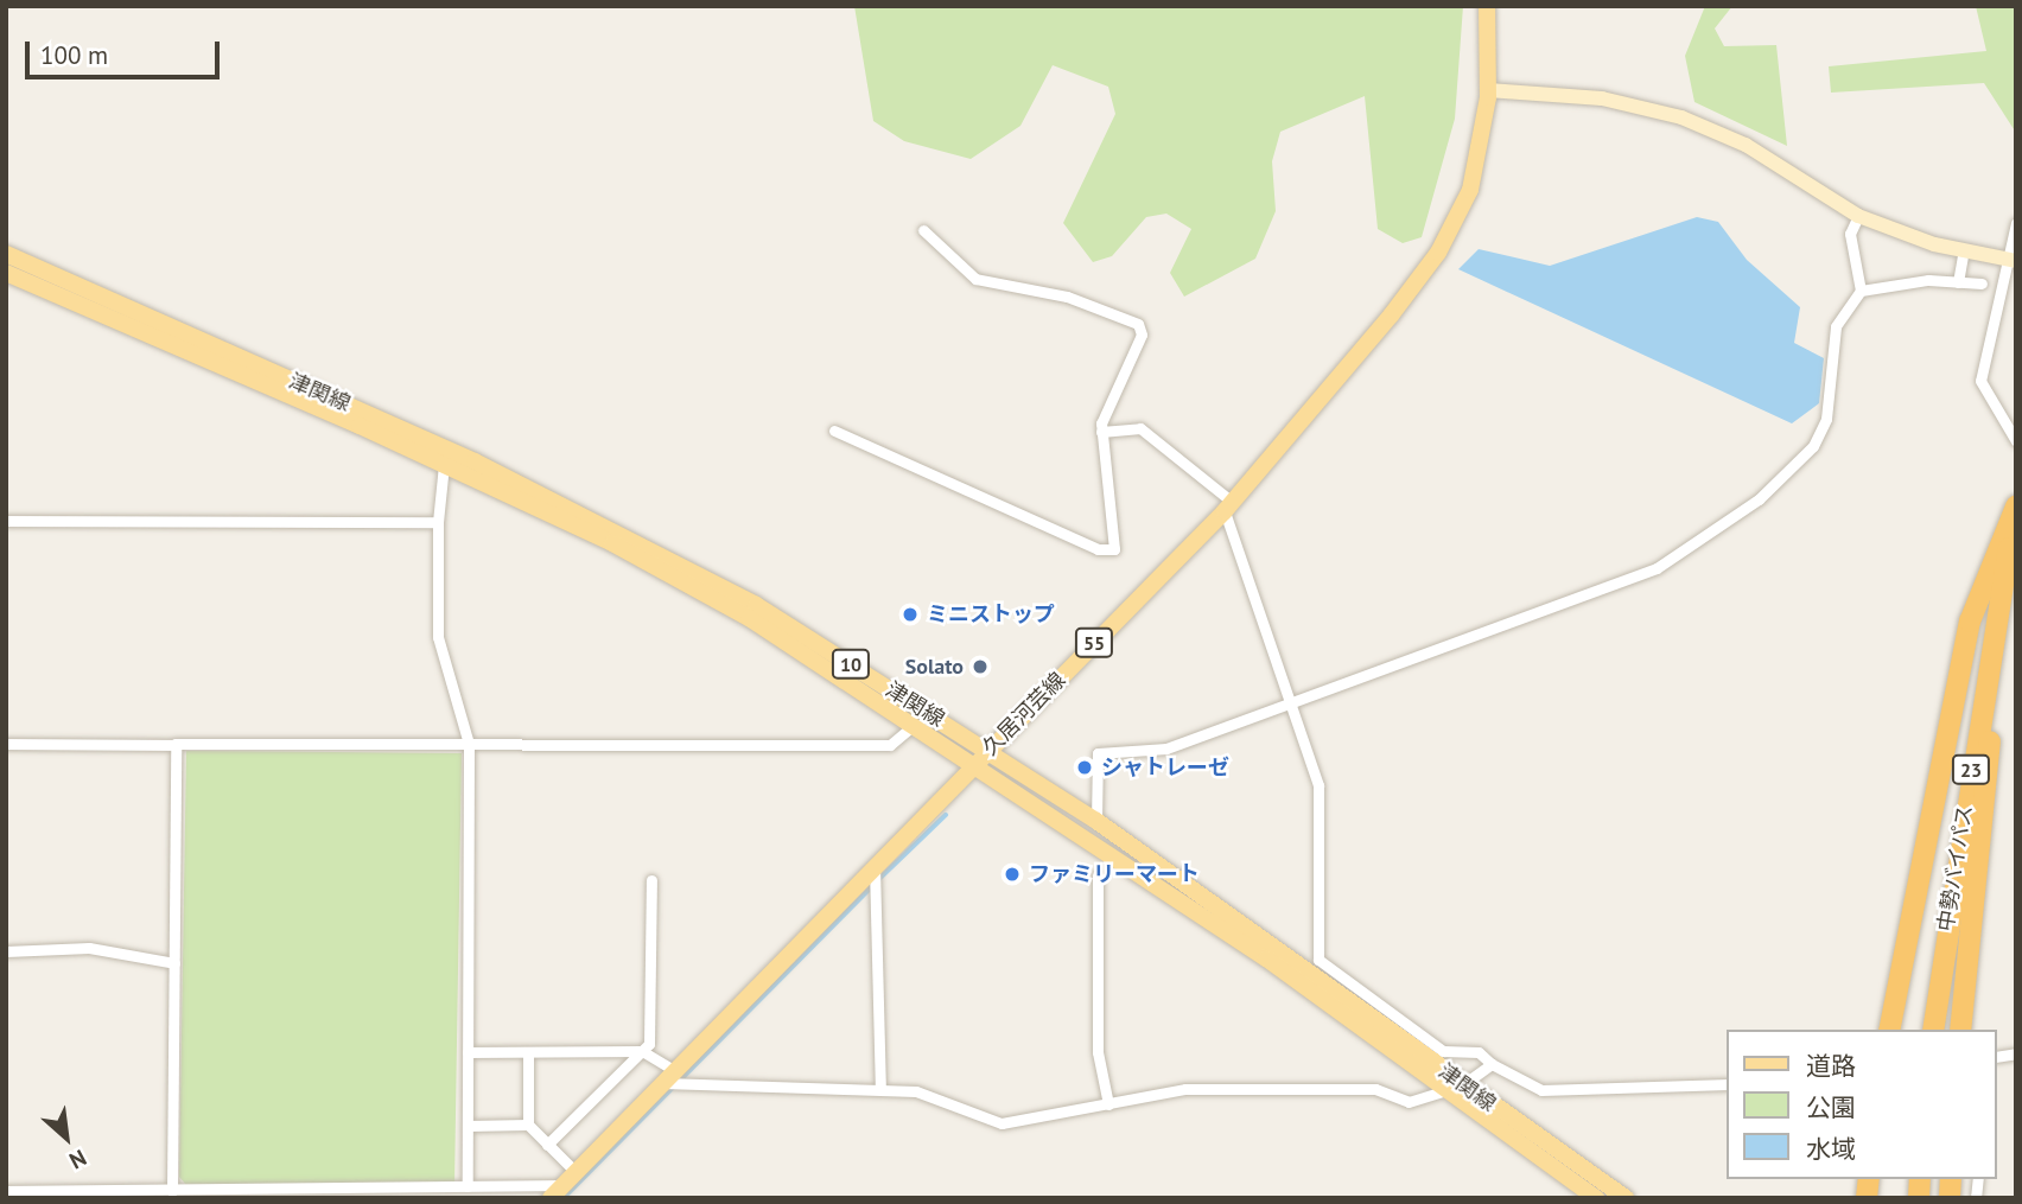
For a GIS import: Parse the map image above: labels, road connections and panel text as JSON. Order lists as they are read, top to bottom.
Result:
{
  "streets": {
    "highway": ["23", "中勢バイパス"],
    "main road": [
      "津関線",
      "55",
      "10",
      "久居河芸線"
    ]
  },
  "crossings": [
    ["津関線", "久居河芸線"]
  ],
  "places": [
    "ミニストップ",
    "Solato",
    "シャトレーゼ",
    "ファミリーマート"
  ],
  "legend": ["道路", "公園", "水域"],
  "scale_bar": "100 m",
  "north": "bottom right"
}
